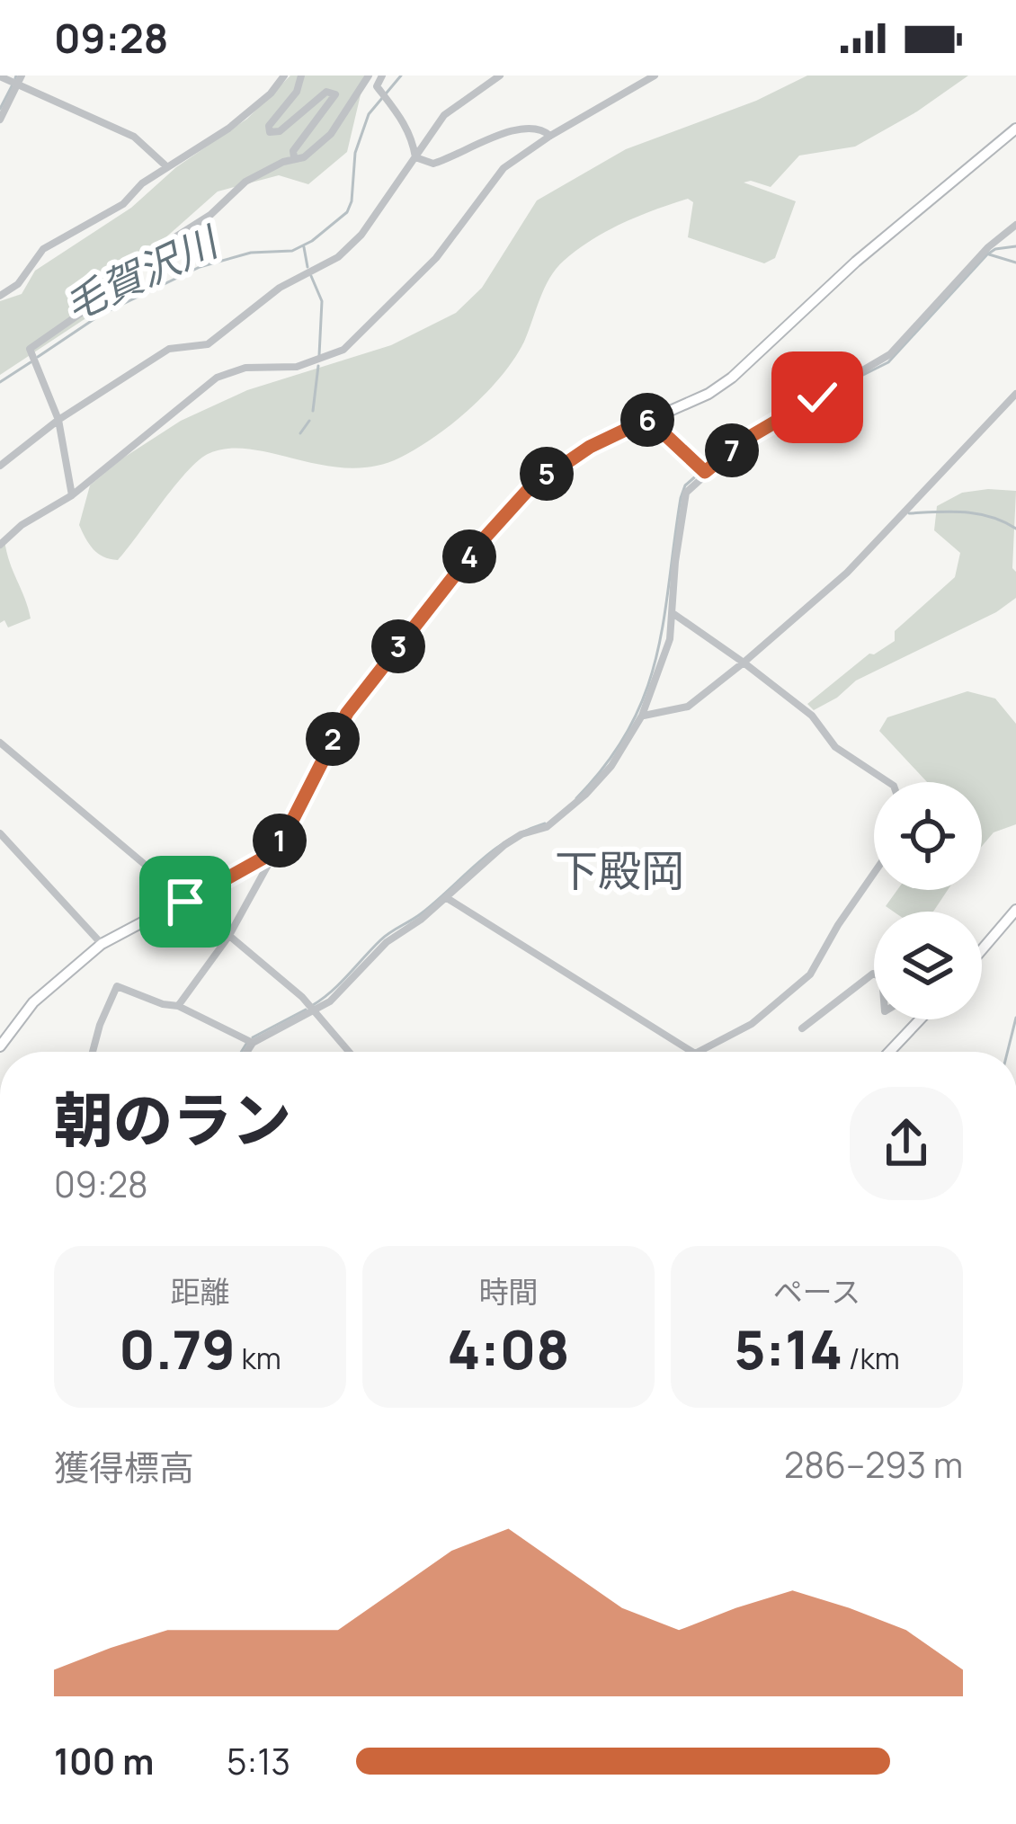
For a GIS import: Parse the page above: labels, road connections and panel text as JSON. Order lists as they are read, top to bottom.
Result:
{
  "districts": ["下殿岡"],
  "water": ["毛賀沢川"],
  "page": {
    "status": "09:28",
    "pins": [
      "6",
      "7",
      "5",
      "4",
      "3",
      "2",
      "1"
    ],
    "heading": ["朝のラン", "09:28"],
    "stats": [
      ["距離", "0.79 km"],
      ["時間", "4:08"],
      ["ペース", "5:14 /km"]
    ],
    "chart": ["獲得標高", "286–293 m"],
    "list": [
      {
        "name": "100 m",
        "note": "5:13"
      }
    ]
  }
}
